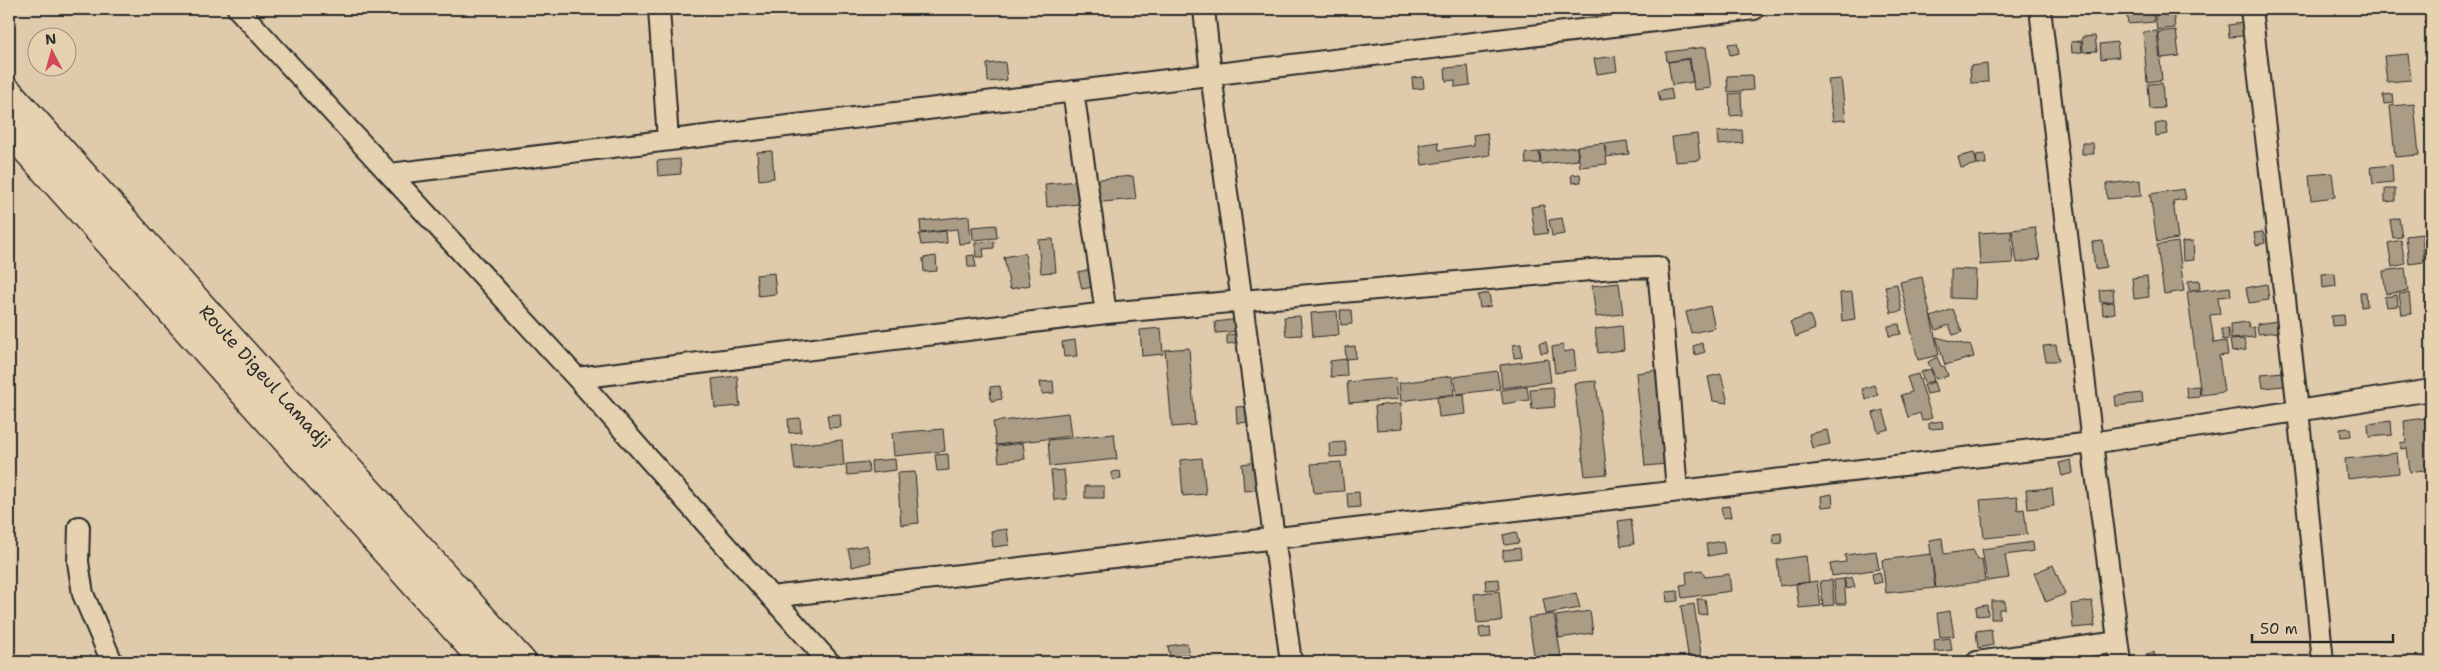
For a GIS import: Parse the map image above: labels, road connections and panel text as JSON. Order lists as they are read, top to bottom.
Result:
{
  "streets": {
    "main road": ["Route Digeul Lamadji"]
  },
  "scale_bar": "50 m",
  "north": "top"
}
